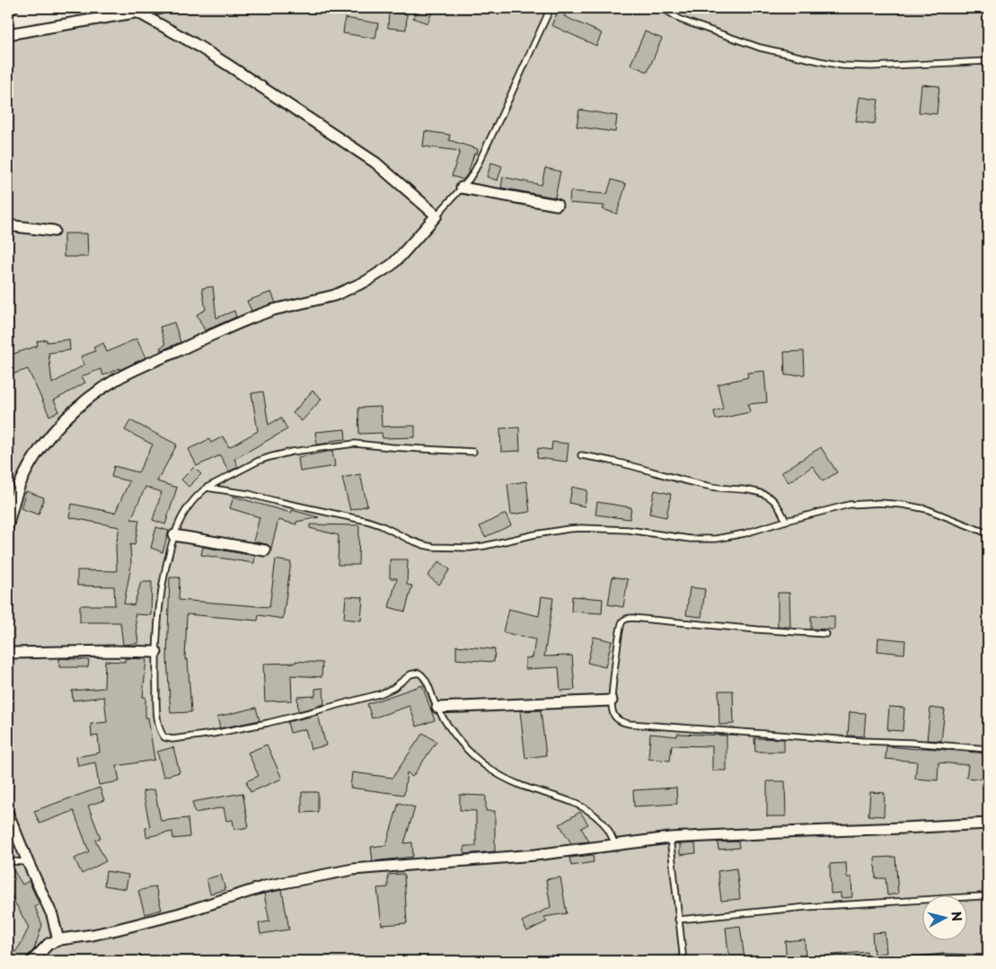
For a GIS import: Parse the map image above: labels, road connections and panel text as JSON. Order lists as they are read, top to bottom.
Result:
{
  "north": "right"
}
